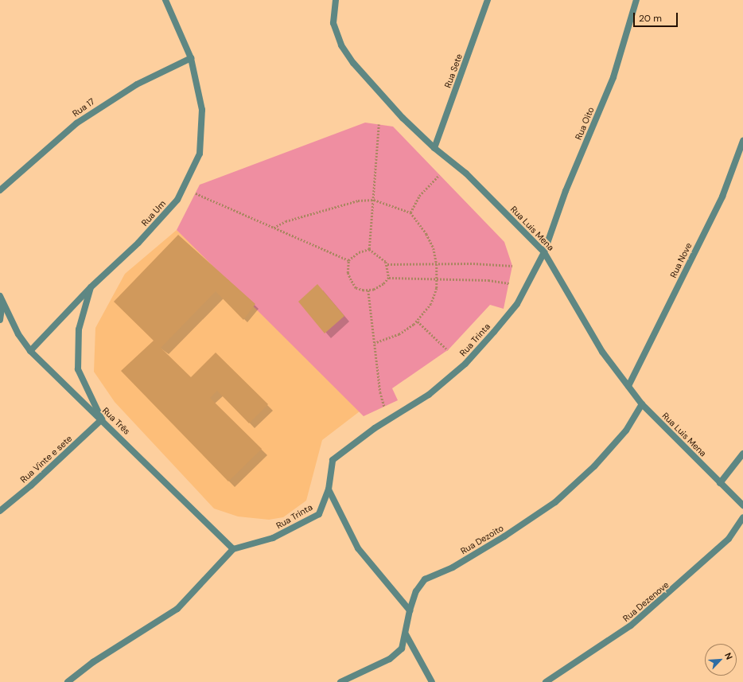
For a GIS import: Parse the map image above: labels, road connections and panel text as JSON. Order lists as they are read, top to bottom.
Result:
{
  "streets": {
    "street": [
      "Rua Sete",
      "Rua 17",
      "Rua Oito",
      "Rua Um",
      "Rua Luis Mena",
      "Rua Nove",
      "Rua Trinta",
      "Rua Três",
      "Rua Vinte e sete",
      "Rua Dezoito",
      "Rua Dezenove"
    ]
  },
  "crossings": [
    ["Rua Sete", "Rua Luis Mena"],
    ["Rua 17", "Rua Um"],
    ["Rua Oito", "Rua Luis Mena"],
    ["Rua Oito", "Rua Trinta"],
    ["Rua Um", "Rua Três"],
    ["Rua Luis Mena", "Rua Nove"],
    ["Rua Luis Mena", "Rua Trinta"],
    ["Rua Luis Mena", "Rua Dezoito"],
    ["Rua Trinta", "Rua Três"],
    ["Rua Três", "Rua Vinte e sete"]
  ],
  "scale_bar": "20 m",
  "north": "top right"
}
